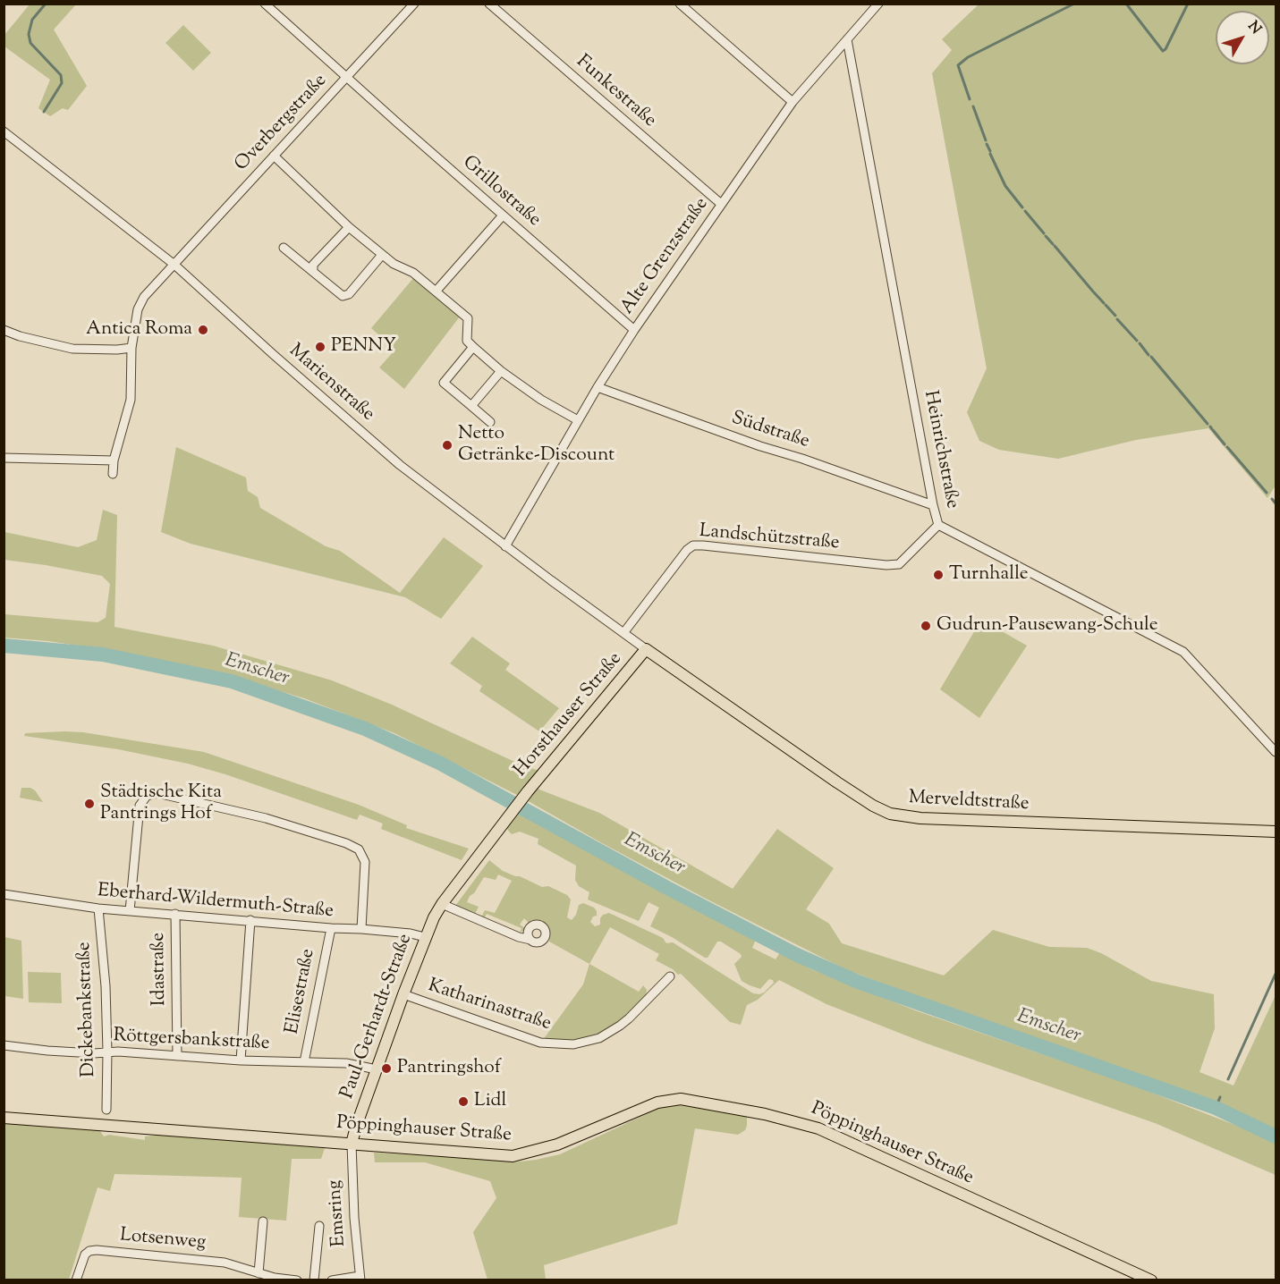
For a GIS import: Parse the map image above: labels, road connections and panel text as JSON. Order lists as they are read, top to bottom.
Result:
{
  "streets": {
    "main road": [
      "Horsthauser Straße",
      "Merveldtstraße",
      "Paul-Gerhardt-Straße",
      "Pöppinghauser Straße"
    ],
    "street": [
      "Funkestraße",
      "Overbergstraße",
      "Grillostraße",
      "Alte Grenzstraße",
      "Marienstraße",
      "Südstraße",
      "Heinrichstraße",
      "Landschützstraße",
      "Eberhard-Wildermuth-Straße",
      "Idastraße",
      "Elisestraße",
      "Katharinastraße",
      "Dickebankstraße",
      "Röttgersbankstraße",
      "Emsring",
      "Lotsenweg"
    ]
  },
  "crossings": [
    ["Funkestraße", "Alte Grenzstraße"],
    ["Overbergstraße", "Grillostraße"],
    ["Overbergstraße", "Marienstraße"],
    ["Grillostraße", "Alte Grenzstraße"],
    ["Alte Grenzstraße", "Marienstraße"],
    ["Alte Grenzstraße", "Südstraße"],
    ["Alte Grenzstraße", "Heinrichstraße"],
    ["Marienstraße", "Landschützstraße"],
    ["Marienstraße", "Horsthauser Straße"],
    ["Marienstraße", "Merveldtstraße"],
    ["Südstraße", "Heinrichstraße"],
    ["Heinrichstraße", "Landschützstraße"],
    ["Horsthauser Straße", "Merveldtstraße"],
    ["Horsthauser Straße", "Paul-Gerhardt-Straße"],
    ["Eberhard-Wildermuth-Straße", "Idastraße"],
    ["Eberhard-Wildermuth-Straße", "Elisestraße"],
    ["Eberhard-Wildermuth-Straße", "Dickebankstraße"],
    ["Eberhard-Wildermuth-Straße", "Paul-Gerhardt-Straße"],
    ["Idastraße", "Röttgersbankstraße"],
    ["Elisestraße", "Röttgersbankstraße"],
    ["Katharinastraße", "Paul-Gerhardt-Straße"],
    ["Dickebankstraße", "Röttgersbankstraße"],
    ["Paul-Gerhardt-Straße", "Röttgersbankstraße"],
    ["Paul-Gerhardt-Straße", "Pöppinghauser Straße"],
    ["Paul-Gerhardt-Straße", "Emsring"],
    ["Pöppinghauser Straße", "Emsring"]
  ],
  "water": ["Emscher"],
  "places": [
    "Antica Roma",
    "PENNY",
    "Netto Getränke-Discount",
    "Turnhalle",
    "Gudrun-Pausewang-Schule",
    "Städtische Kita Pantrings Hof",
    "Pantringshof",
    "Lidl"
  ],
  "north": "top right"
}
